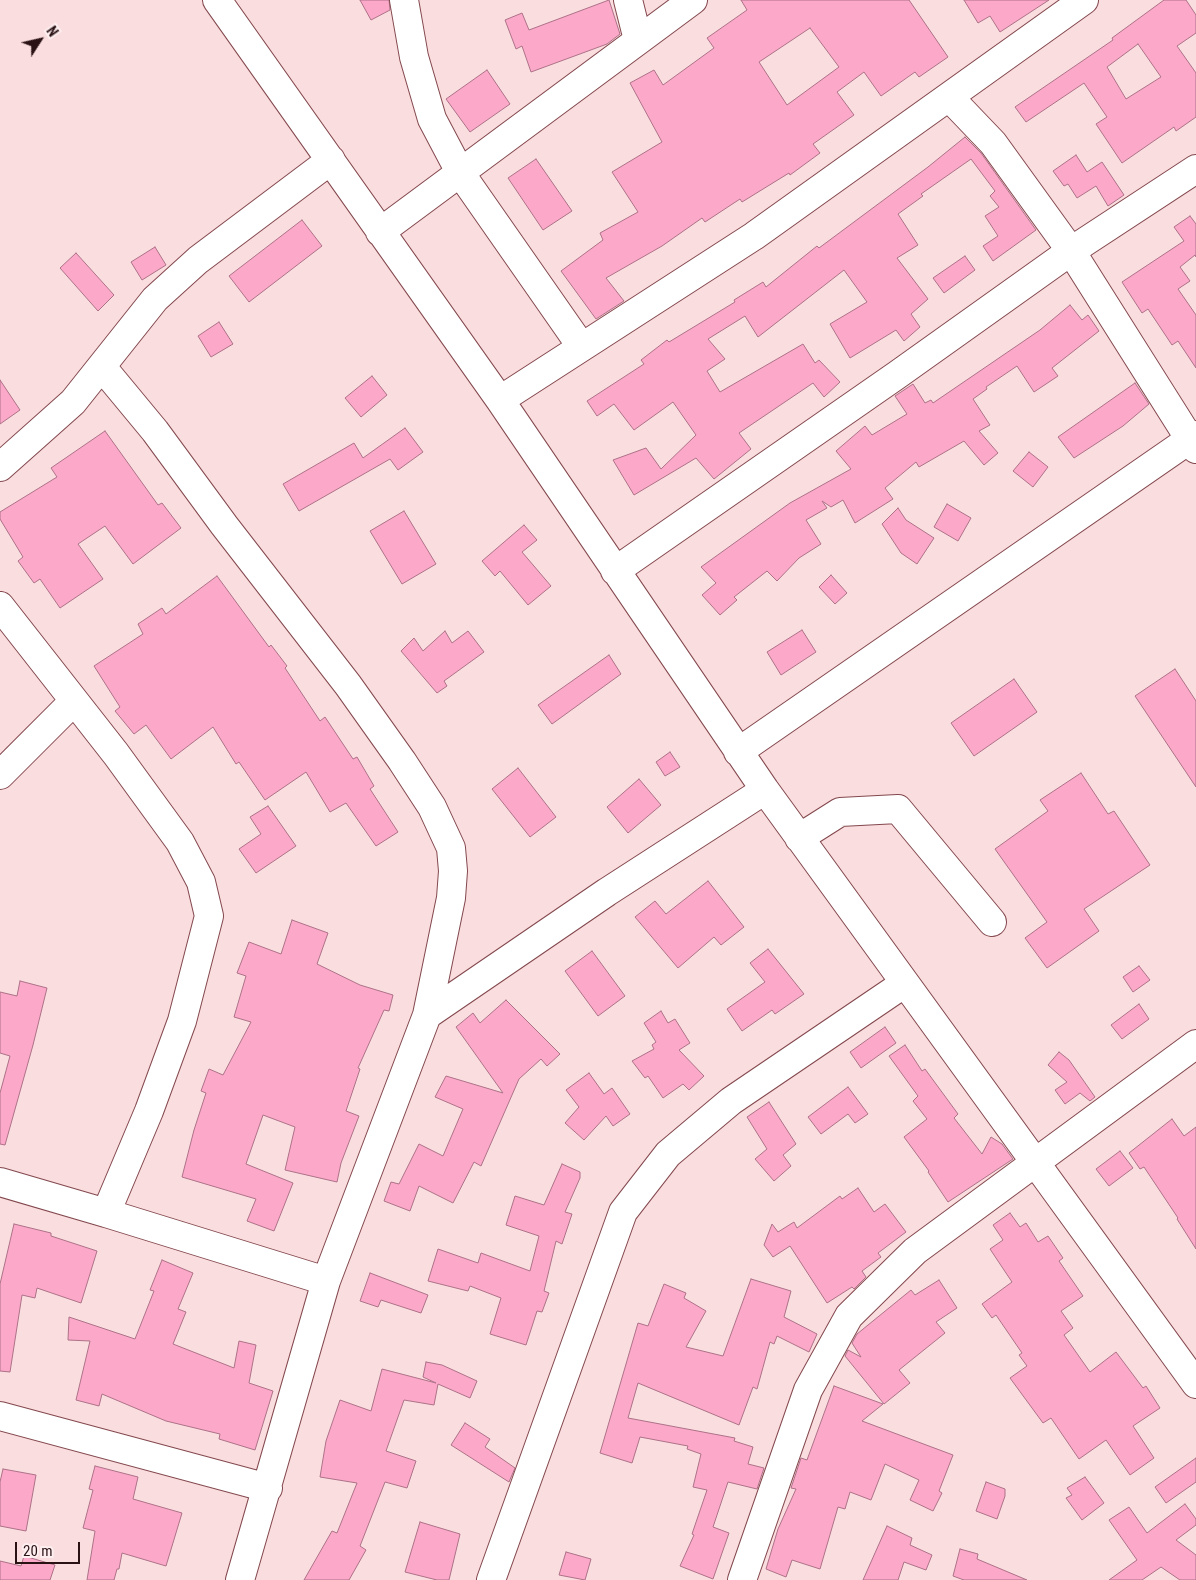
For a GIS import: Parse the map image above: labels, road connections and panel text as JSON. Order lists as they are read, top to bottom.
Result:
{
  "scale_bar": "20 m",
  "north": "top right"
}
